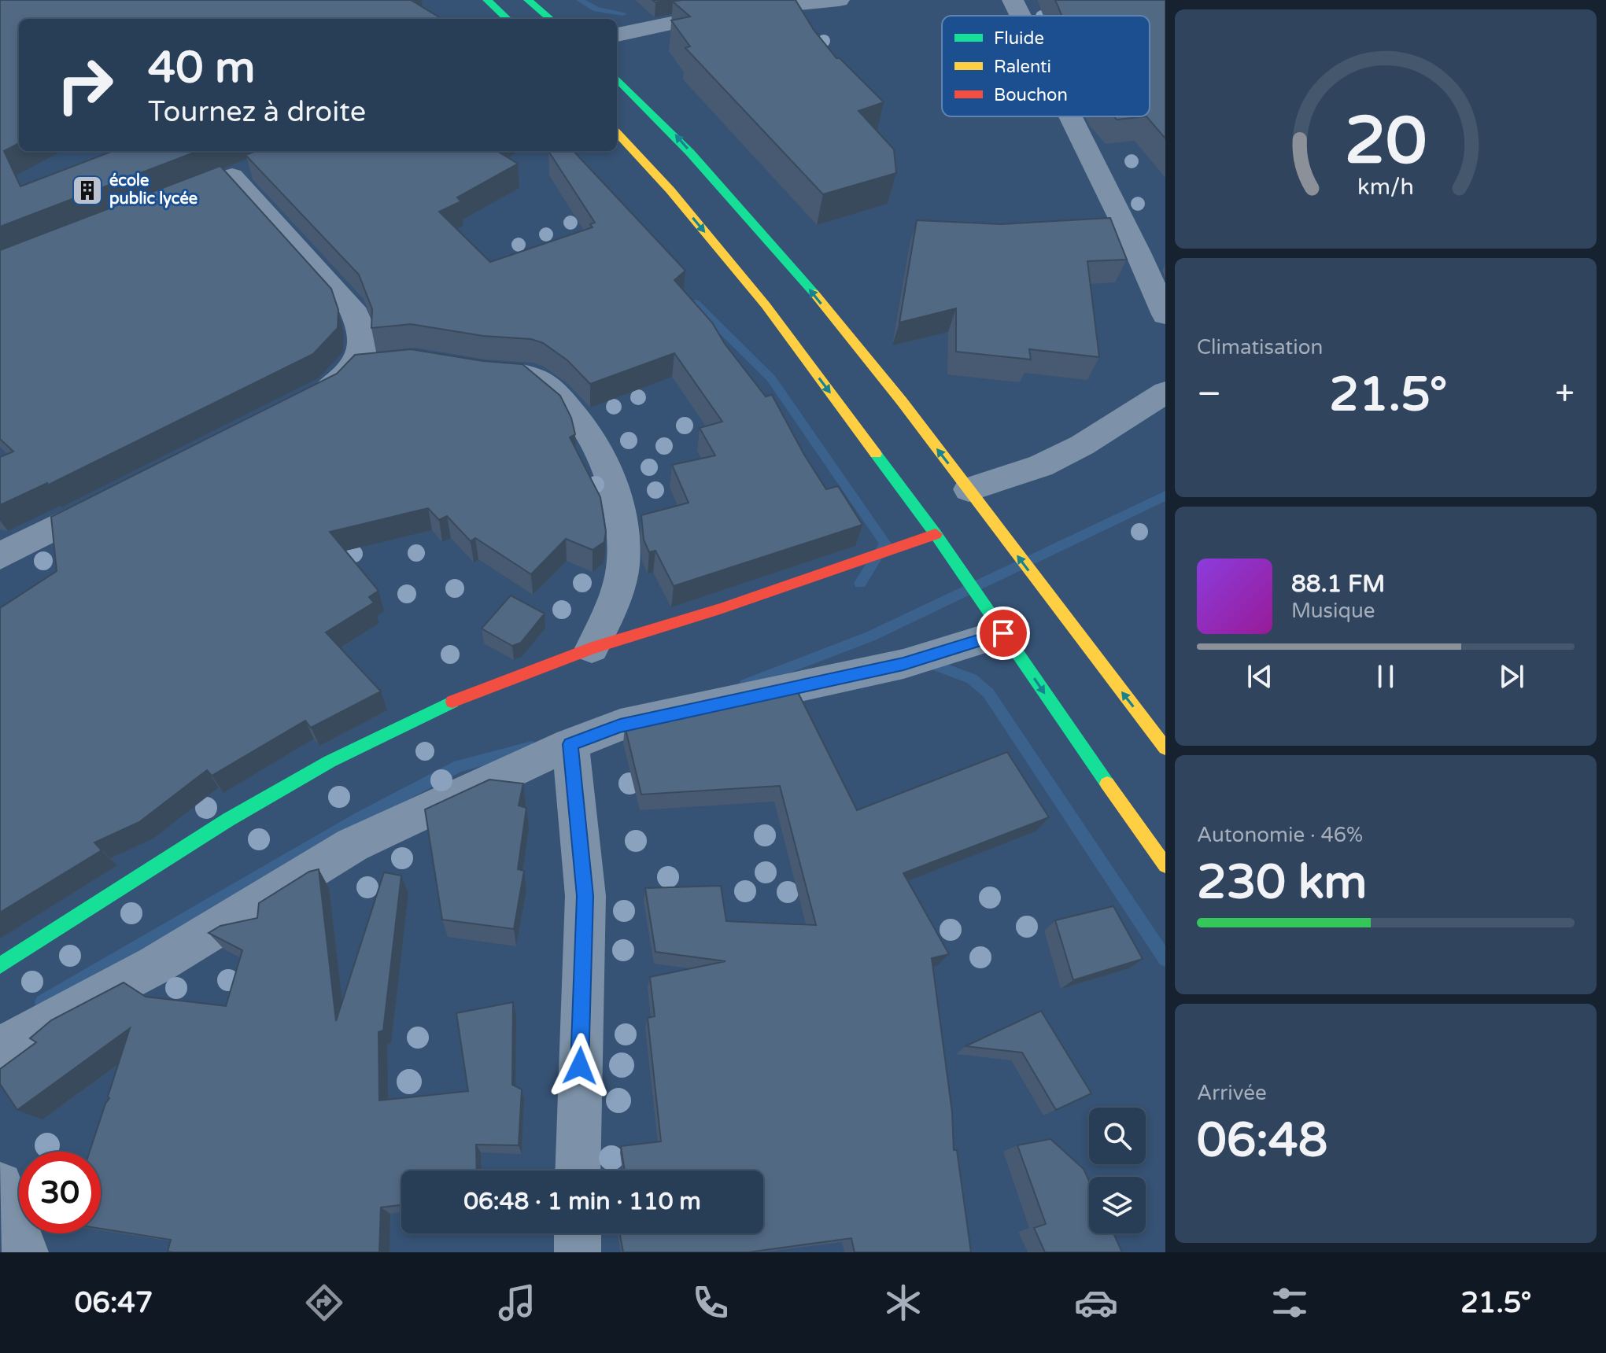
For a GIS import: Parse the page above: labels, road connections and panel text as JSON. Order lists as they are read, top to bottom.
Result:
{
  "places": {
    "building": ["école public lycée"]
  },
  "legend": ["Fluide", "Ralenti", "Bouchon"],
  "page": {
    "turn": ["40 m", "Tournez à droite"],
    "tile": [
      "Climatisation",
      ["Autonomie · 46%", "230 km"],
      ["Arrivée", "06:48"]
    ],
    "heat": ["−", "21.5°", "+"],
    "song": ["88.1 FM", "Musique"],
    "limit": "30",
    "trip": "06:48 · 1 min · 110 m",
    "tabs": ["06:47", "21.5°"],
    "gauge": ["20", "km/h"]
  }
}
